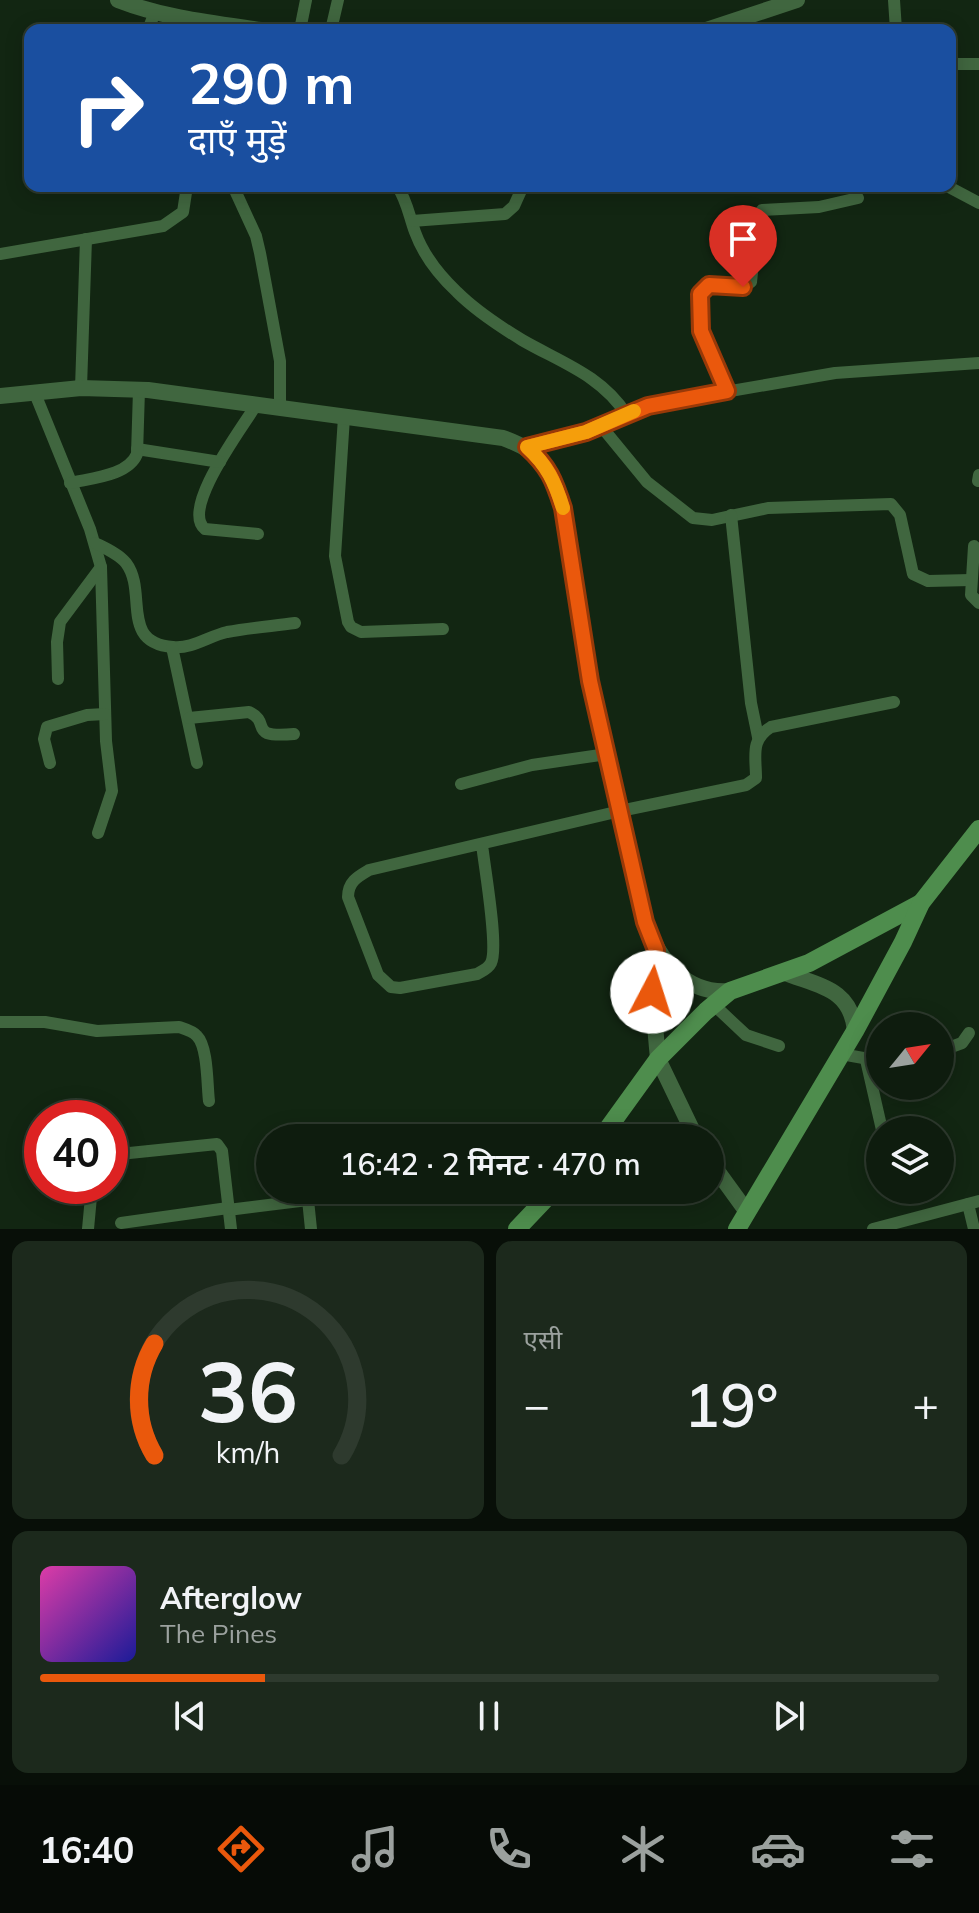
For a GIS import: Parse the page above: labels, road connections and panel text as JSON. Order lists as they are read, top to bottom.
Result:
{
  "north": "top right",
  "page": {
    "turn": ["290 m", "दाएँ मुड़ें"],
    "limit": "40",
    "trip": "16:42 · 2 मिनट · 470 m",
    "tile": "एसी",
    "heat": ["−", "19°", "+"],
    "song": ["Afterglow", "The Pines"],
    "tabs": "16:40",
    "gauge": ["36", "km/h"]
  }
}
